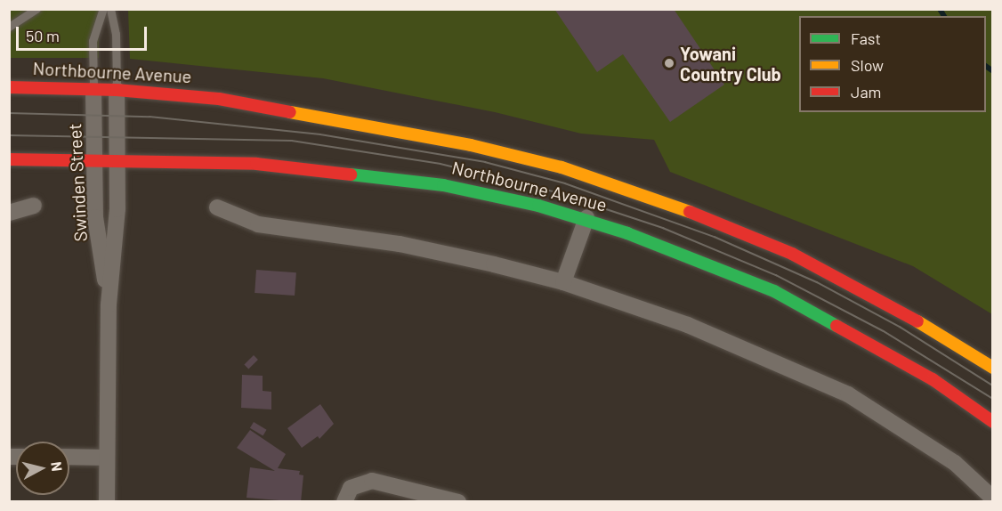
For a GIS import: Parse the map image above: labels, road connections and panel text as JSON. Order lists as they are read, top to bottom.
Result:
{
  "streets": {
    "highway": ["Northbourne Avenue"],
    "street": ["Swinden Street"]
  },
  "crossings": [
    ["Northbourne Avenue", "Swinden Street"]
  ],
  "places": ["Yowani Country Club"],
  "legend": ["Fast", "Slow", "Jam"],
  "scale_bar": "50 m",
  "north": "right"
}
